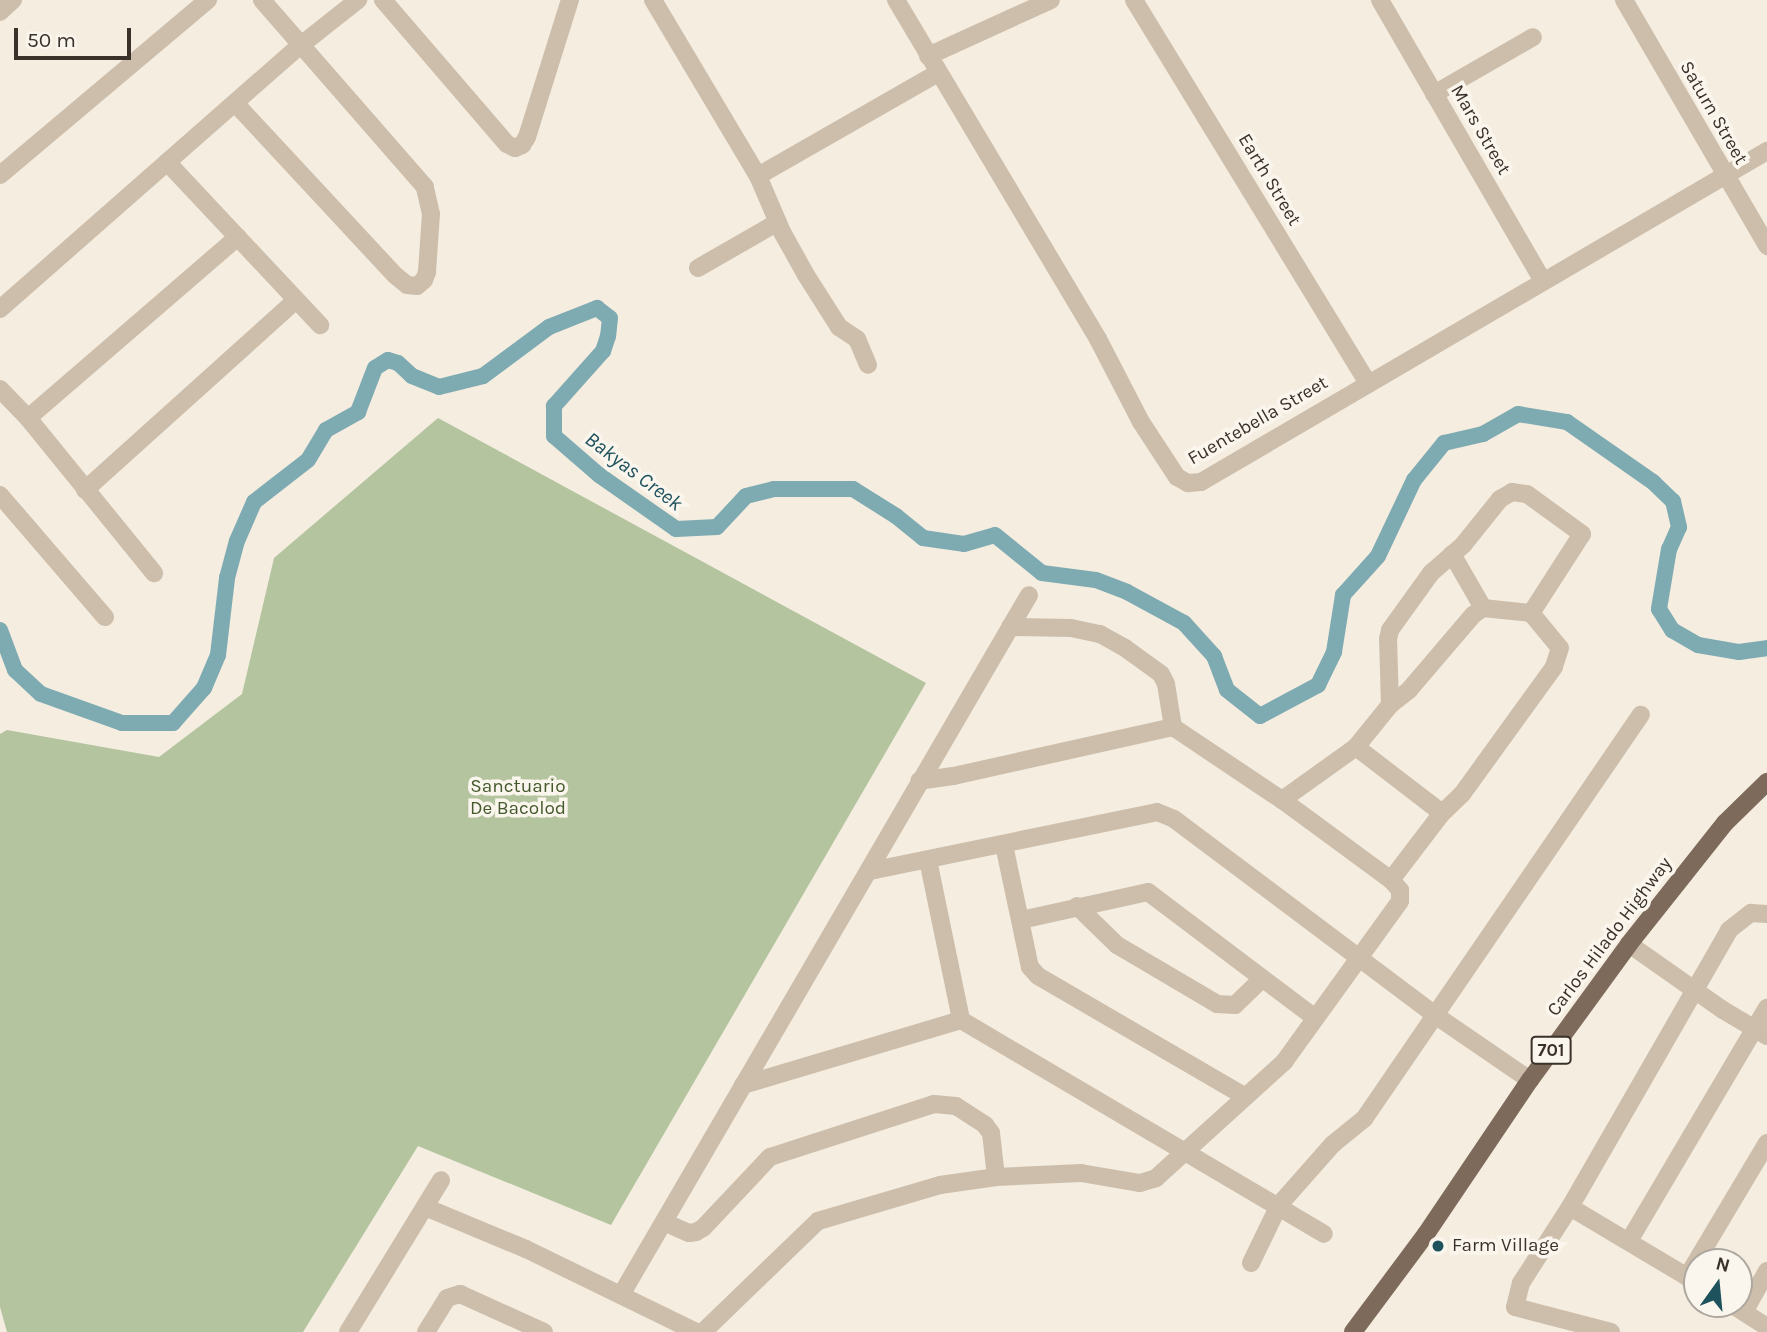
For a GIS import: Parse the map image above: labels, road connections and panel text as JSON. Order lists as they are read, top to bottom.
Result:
{
  "streets": {
    "main road": ["Carlos Hilado Highway", "701"],
    "street": [
      "Saturn Street",
      "Mars Street",
      "Earth Street",
      "Fuentebella Street"
    ]
  },
  "crossings": [
    ["Saturn Street", "Fuentebella Street"],
    ["Mars Street", "Fuentebella Street"],
    ["Earth Street", "Fuentebella Street"]
  ],
  "water": ["Bakyas Creek"],
  "parks": ["Sanctuario De Bacolod"],
  "places": ["Farm Village"],
  "scale_bar": "50 m",
  "north": "top"
}
